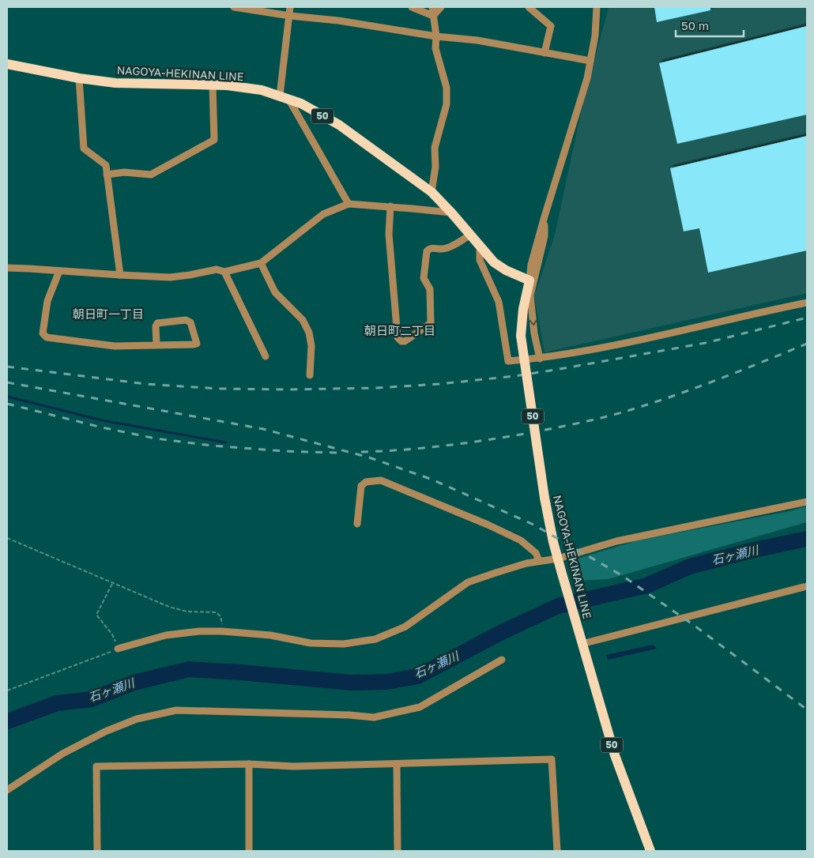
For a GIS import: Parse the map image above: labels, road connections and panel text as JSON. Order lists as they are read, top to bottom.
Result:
{
  "streets": {
    "main road": ["NAGOYA-HEKINAN LINE", "50"]
  },
  "districts": ["朝日町一丁目", "朝日町二丁目"],
  "water": ["石ヶ瀬川"],
  "scale_bar": "50 m"
}
